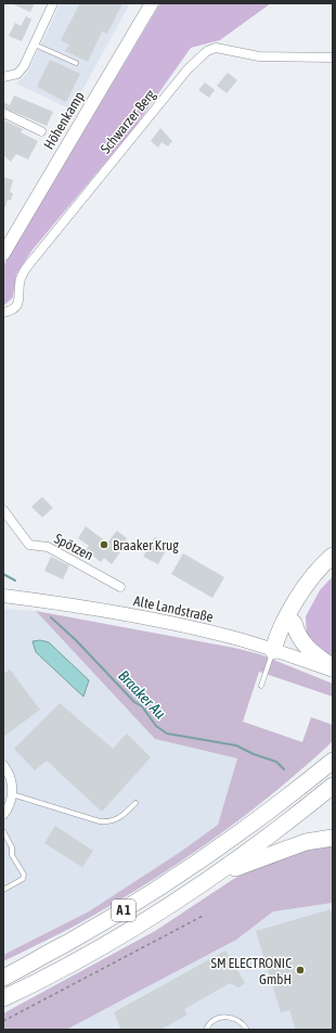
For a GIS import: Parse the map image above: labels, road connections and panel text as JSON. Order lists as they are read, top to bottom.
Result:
{
  "streets": {
    "highway": ["A 1"],
    "main road": ["Höhenkamp", "Alte Landstraße"],
    "street": ["Schwarzer Berg", "Spötzen"]
  },
  "water": ["Braaker Au"],
  "places": ["Braaker Krug", "SM ELECTRONIC GmbH"]
}
